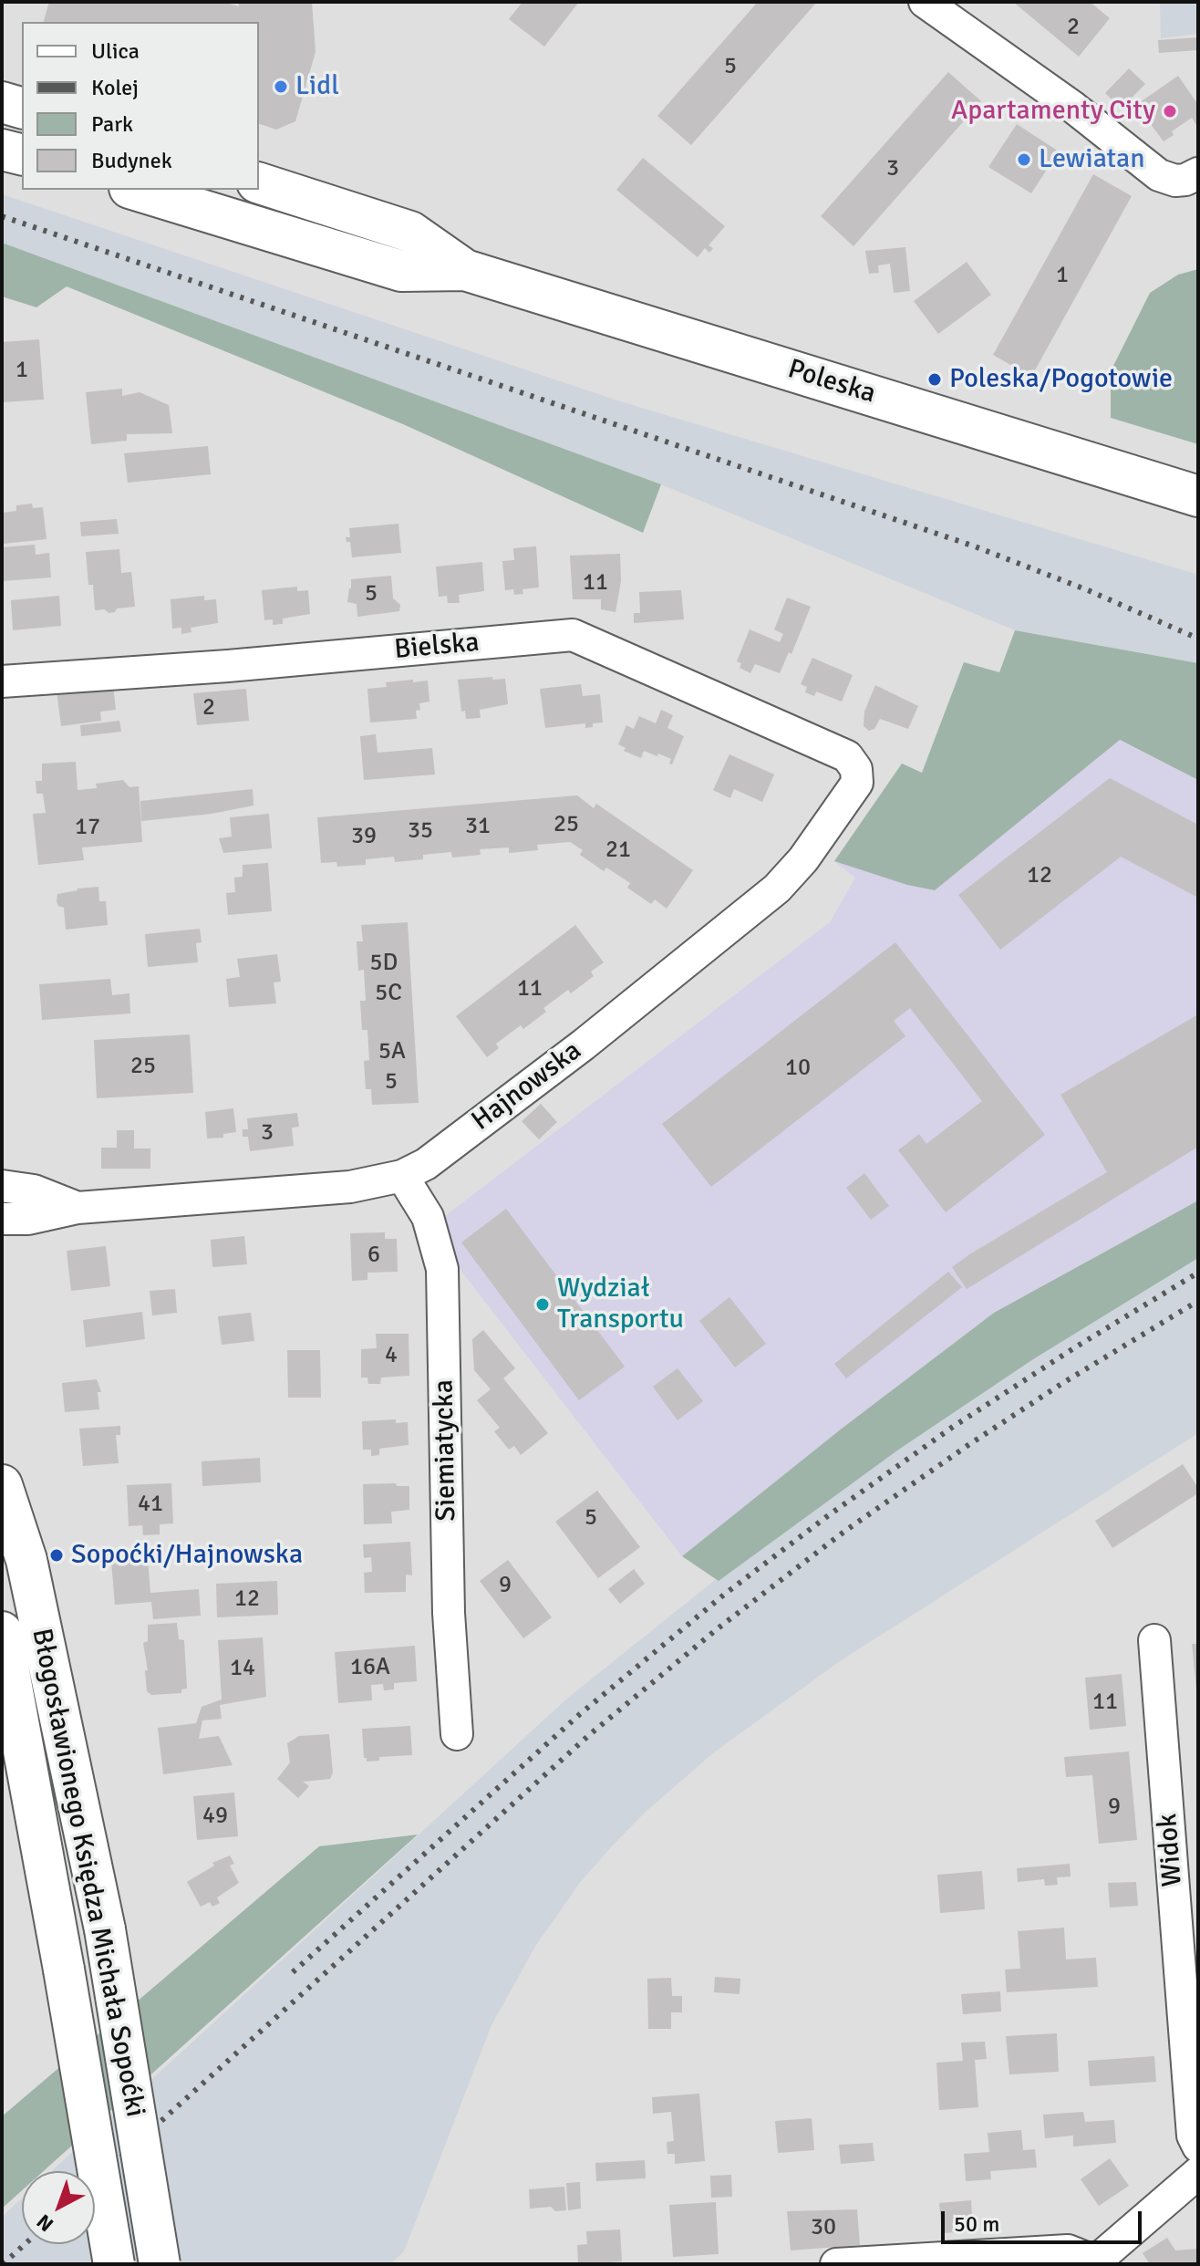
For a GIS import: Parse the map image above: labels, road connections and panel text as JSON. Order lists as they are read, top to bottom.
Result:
{
  "streets": {
    "street": [
      "Poleska",
      "Bielska",
      "Hajnowska",
      "Siemiatycka",
      "Widok",
      "Błogosławionego Księdza Michała Sopoćki"
    ]
  },
  "crossings": [
    ["Bielska", "Hajnowska"],
    ["Hajnowska", "Siemiatycka"]
  ],
  "places": [
    "Lidl",
    "Apartamenty City",
    "Lewiatan",
    "Poleska/Pogotowie",
    "Wydział Transportu",
    "Sopoćki/Hajnowska"
  ],
  "house_numbers": [
    "2",
    "5",
    "3",
    "1",
    "1",
    "11",
    "5",
    "2",
    "25",
    "31",
    "17",
    "35",
    "39",
    "21",
    "12",
    "5D",
    "11",
    "5C",
    "5A",
    "25",
    "10",
    "5",
    "3",
    "6",
    "4",
    "41",
    "5",
    "9",
    "12",
    "16A",
    "14",
    "11",
    "9",
    "49",
    "30"
  ],
  "legend": [
    "Ulica",
    "Kolej",
    "Park",
    "Budynek"
  ],
  "scale_bar": "50 m",
  "north": "bottom left"
}
